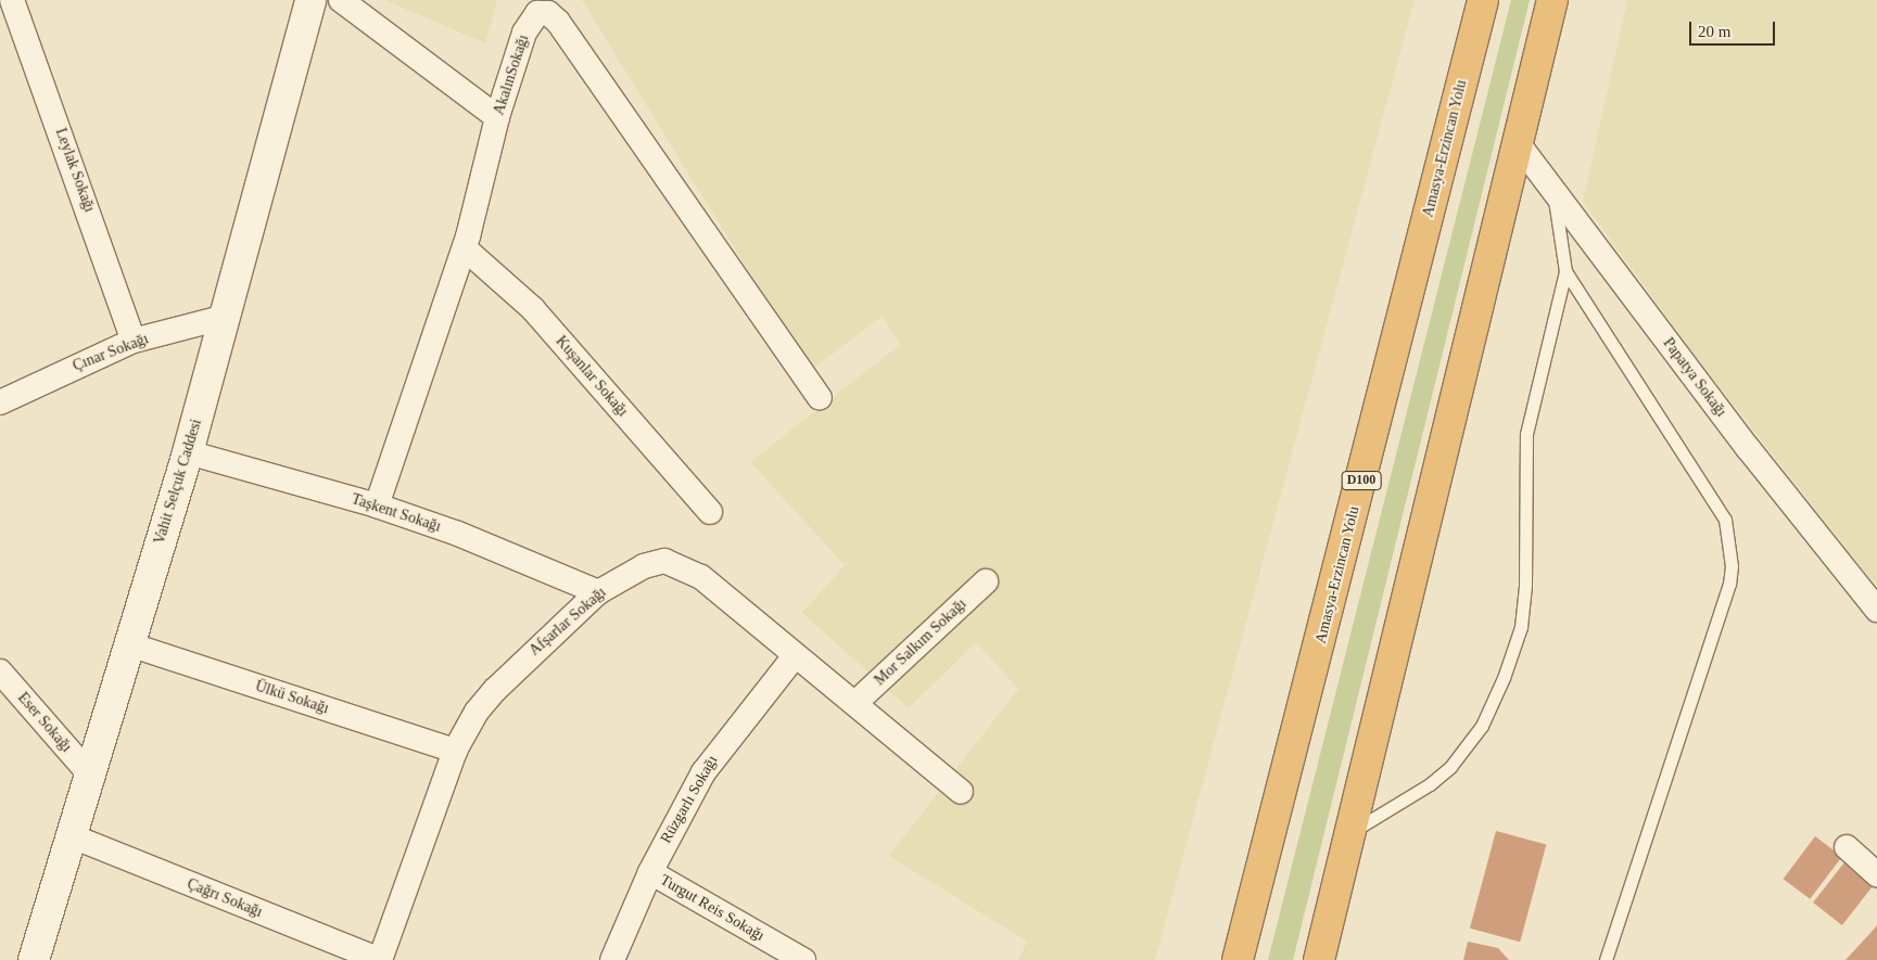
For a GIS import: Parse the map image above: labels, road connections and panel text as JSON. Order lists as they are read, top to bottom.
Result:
{
  "streets": {
    "highway": ["Amasya-Erzincan Yolu", "D100"],
    "street": [
      "AkalınSokağı",
      "Leylak Sokağı",
      "Çınar Sokağı",
      "Kuşanlar Sokağı",
      "Papatya Sokağı",
      "Vahit Selçuk Caddesi",
      "Taşkent Sokağı",
      "Afşarlar Sokağı",
      "Mor Salkım Sokağı",
      "Ülkü Sokağı",
      "Eser Sokağı",
      "Rüzgarlı Sokağı",
      "Çağrı Sokağı",
      "Turgut Reis Sokağı"
    ]
  },
  "crossings": [
    ["AkalınSokağı", "Kuşanlar Sokağı"],
    ["AkalınSokağı", "Taşkent Sokağı"],
    ["Leylak Sokağı", "Çınar Sokağı"],
    ["Çınar Sokağı", "Vahit Selçuk Caddesi"],
    ["Vahit Selçuk Caddesi", "Taşkent Sokağı"],
    ["Vahit Selçuk Caddesi", "Ülkü Sokağı"],
    ["Vahit Selçuk Caddesi", "Eser Sokağı"],
    ["Vahit Selçuk Caddesi", "Çağrı Sokağı"],
    ["Taşkent Sokağı", "Afşarlar Sokağı"],
    ["Afşarlar Sokağı", "Mor Salkım Sokağı"],
    ["Afşarlar Sokağı", "Ülkü Sokağı"],
    ["Afşarlar Sokağı", "Rüzgarlı Sokağı"],
    ["Afşarlar Sokağı", "Çağrı Sokağı"],
    ["Rüzgarlı Sokağı", "Turgut Reis Sokağı"]
  ],
  "scale_bar": "20 m"
}
